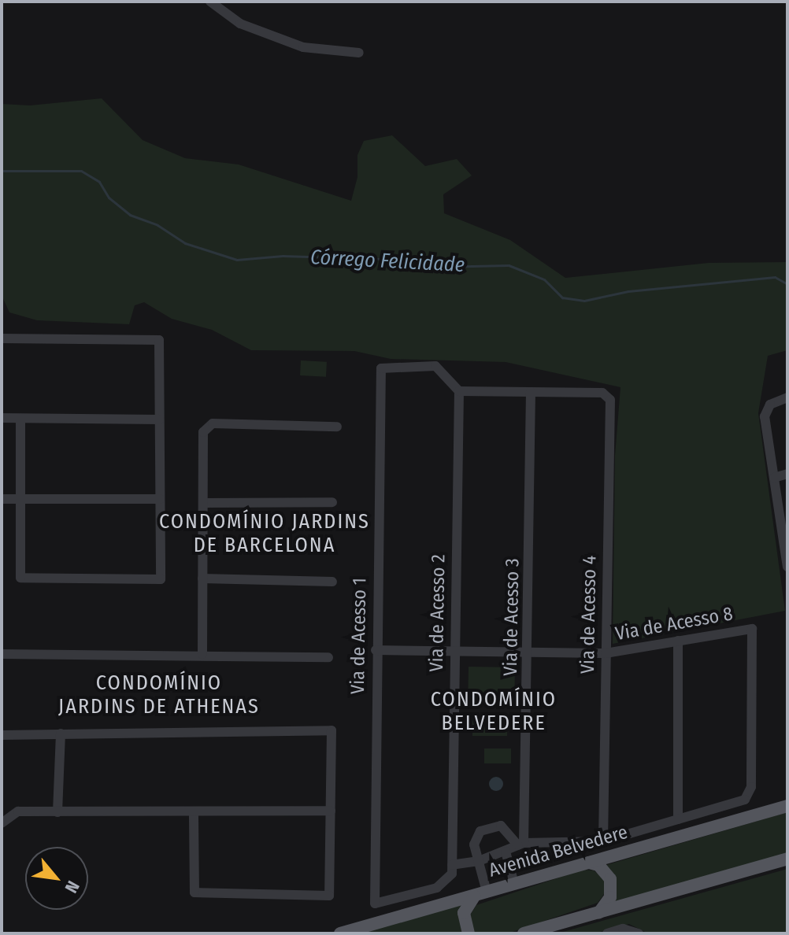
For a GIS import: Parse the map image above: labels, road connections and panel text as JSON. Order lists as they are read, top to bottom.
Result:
{
  "streets": {
    "main road": ["Avenida Belvedere"],
    "street": [
      "Via de Acesso 2",
      "Via de Acesso 4",
      "Via de Acesso 3",
      "Via de Acesso 8",
      "Via de Acesso 1"
    ]
  },
  "crossings": [
    ["Via de Acesso 2", "Via de Acesso 8"],
    ["Via de Acesso 2", "Via de Acesso 1"],
    ["Via de Acesso 4", "Via de Acesso 3"],
    ["Via de Acesso 4", "Via de Acesso 8"],
    ["Via de Acesso 3", "Via de Acesso 8"],
    ["Via de Acesso 8", "Via de Acesso 1"]
  ],
  "districts": ["CONDOMÍNIO JARDINS DE BARCELONA", "CONDOMÍNIO JARDINS DE ATHENAS", "CONDOMÍNIO BELVEDERE"],
  "water": ["Córrego Felicidade"],
  "north": "bottom right"
}
